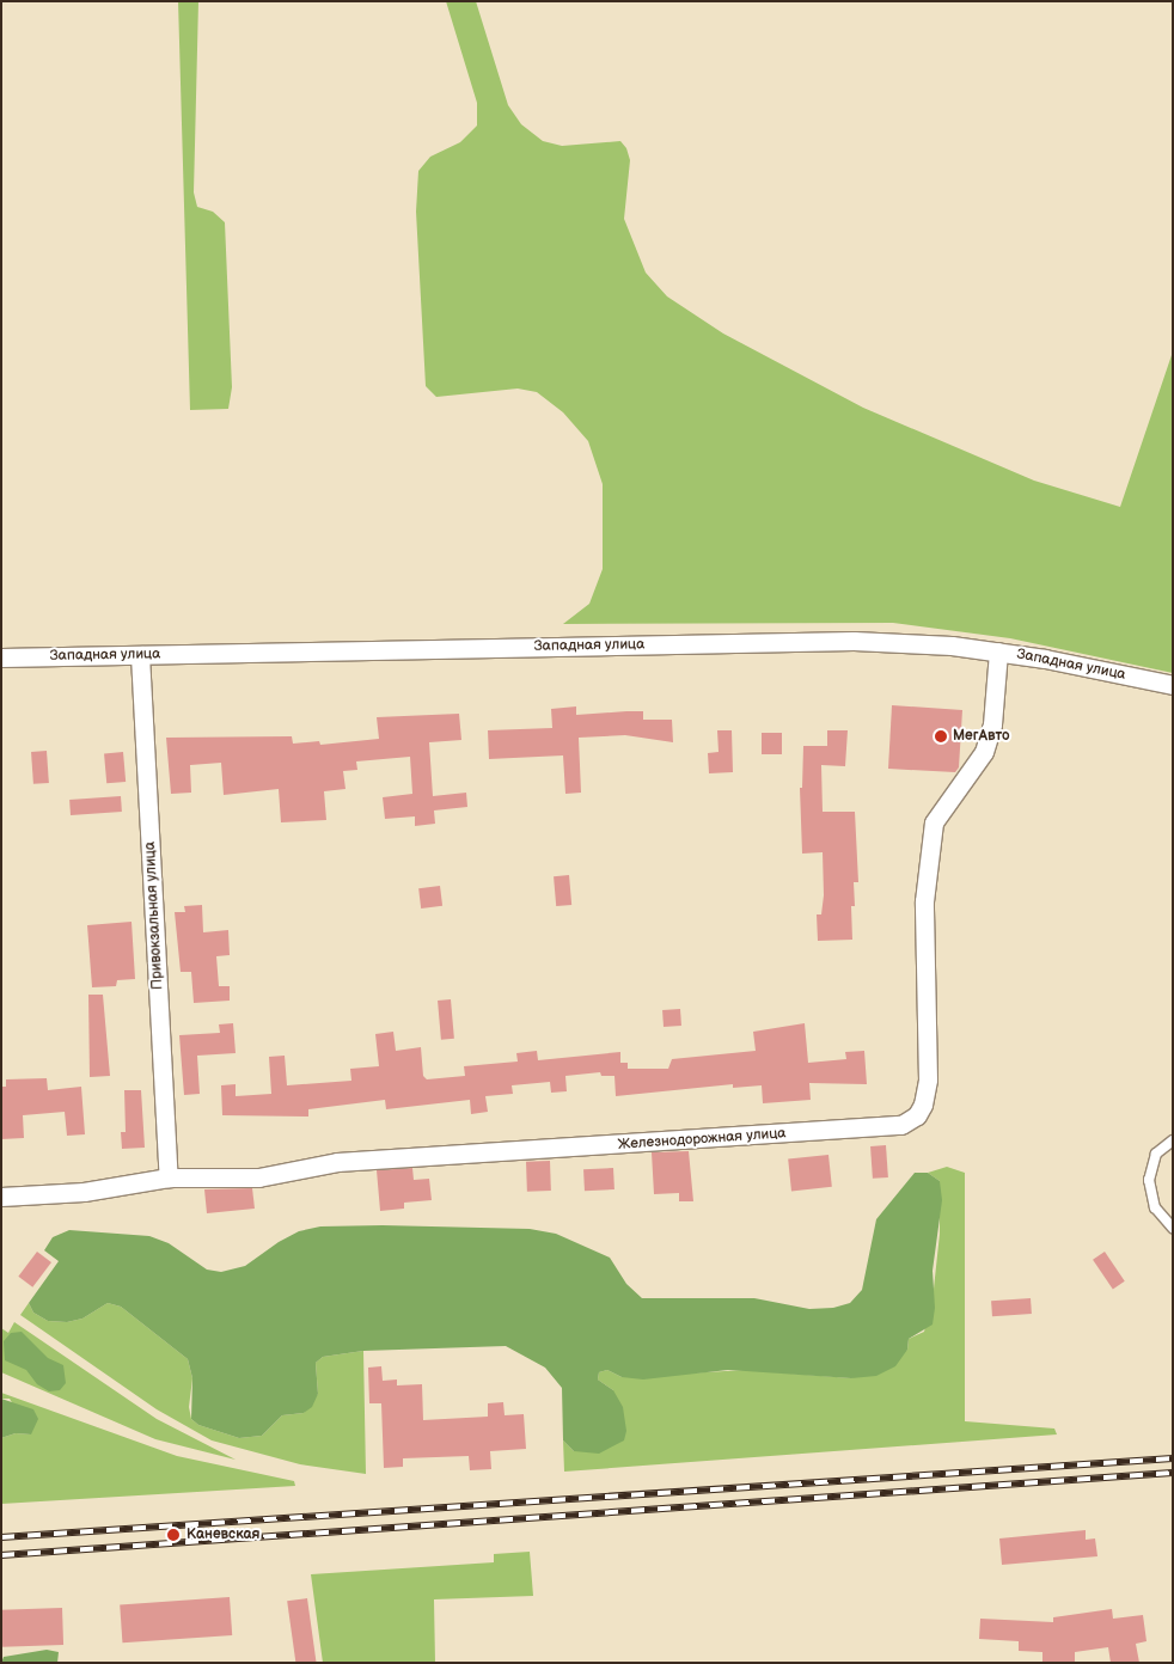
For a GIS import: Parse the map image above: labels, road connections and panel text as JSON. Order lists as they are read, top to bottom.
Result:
{
  "streets": {
    "street": ["Западная улица", "Привокзальная улица", "Железнодорожная улица"]
  },
  "crossings": [
    ["Западная улица", "Привокзальная улица"],
    ["Западная улица", "Железнодорожная улица"],
    ["Привокзальная улица", "Железнодорожная улица"]
  ],
  "places": ["МегАвто", "Каневская"]
}
